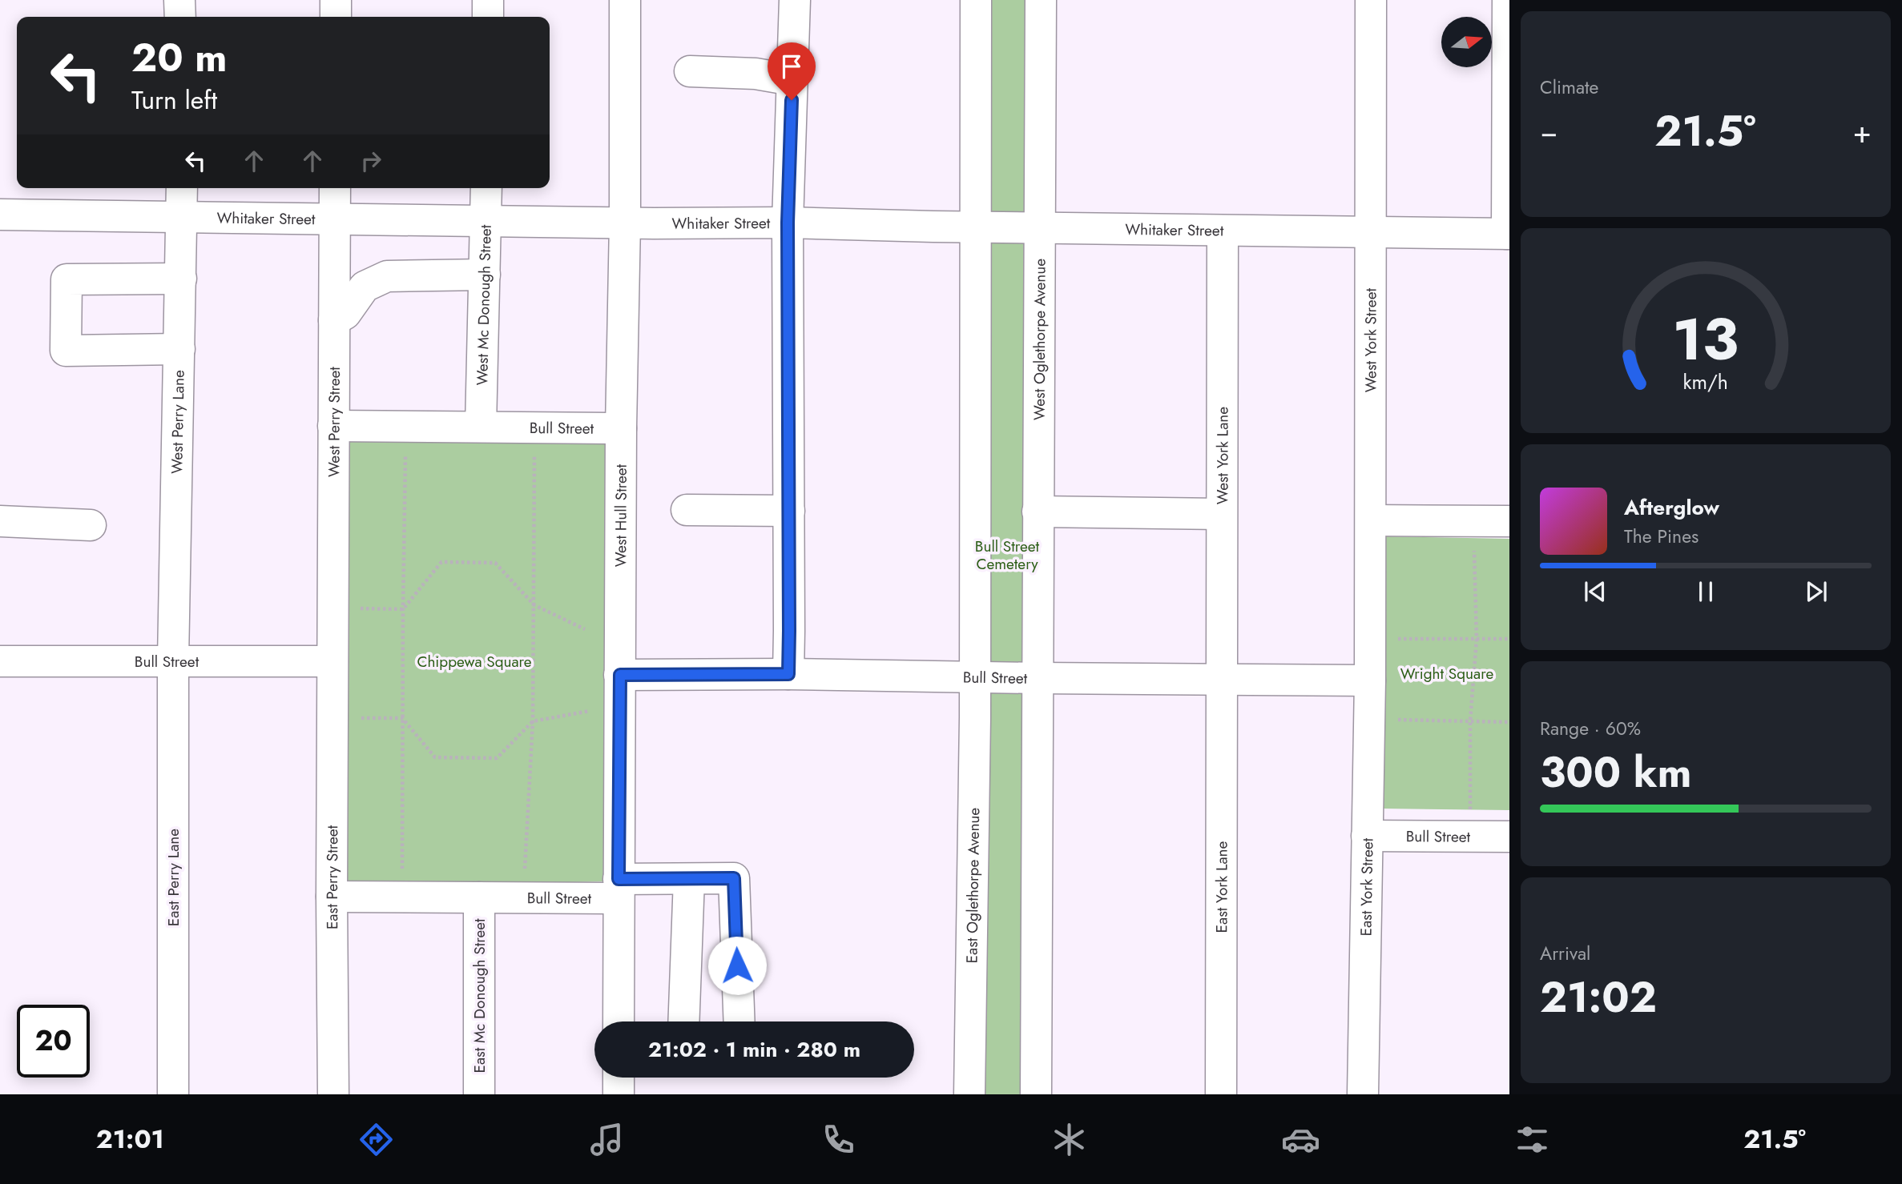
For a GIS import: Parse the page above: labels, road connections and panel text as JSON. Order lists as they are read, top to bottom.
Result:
{
  "streets": {
    "street": [
      "Whitaker Street",
      "West Mc Donough Street",
      "West Oglethorpe Avenue",
      "West York Street",
      "West Perry Lane",
      "West Perry Street",
      "Bull Street",
      "West York Lane",
      "West Hull Street",
      "East Perry Lane",
      "East Perry Street",
      "East Oglethorpe Avenue",
      "East York Lane",
      "East York Street",
      "East Mc Donough Street"
    ]
  },
  "crossings": [
    ["Whitaker Street", "West Mc Donough Street"],
    ["Whitaker Street", "West Oglethorpe Avenue"],
    ["Whitaker Street", "West York Street"],
    ["Whitaker Street", "West Perry Lane"],
    ["Whitaker Street", "West Perry Street"],
    ["Whitaker Street", "West York Lane"],
    ["Whitaker Street", "West Hull Street"],
    ["West Mc Donough Street", "Bull Street"],
    ["West Oglethorpe Avenue", "Bull Street"],
    ["West York Street", "Bull Street"],
    ["West York Street", "East York Street"],
    ["West Perry Lane", "Bull Street"],
    ["West Perry Lane", "East Perry Lane"],
    ["West Perry Street", "Bull Street"],
    ["West Perry Street", "East Perry Street"],
    ["Bull Street", "West York Lane"],
    ["Bull Street", "West Hull Street"],
    ["Bull Street", "East Perry Lane"],
    ["Bull Street", "East Perry Street"],
    ["Bull Street", "East Oglethorpe Avenue"],
    ["Bull Street", "East York Lane"],
    ["Bull Street", "East York Street"],
    ["Bull Street", "East Mc Donough Street"],
    ["West York Lane", "East York Lane"]
  ],
  "parks": ["Bull Street Cemetery", "Chippewa Square", "Wright Square"],
  "north": "right",
  "page": {
    "tile": [
      "Climate",
      ["Range · 60%", "300 km"],
      ["Arrival", "21:02"]
    ],
    "turn": ["20 m", "Turn left"],
    "heat": ["−", "21.5°", "+"],
    "song": ["Afterglow", "The Pines"],
    "limit": "20",
    "trip": "21:02 · 1 min · 280 m",
    "tabs": ["21:01", "21.5°"],
    "gauge": ["13", "km/h"]
  }
}
